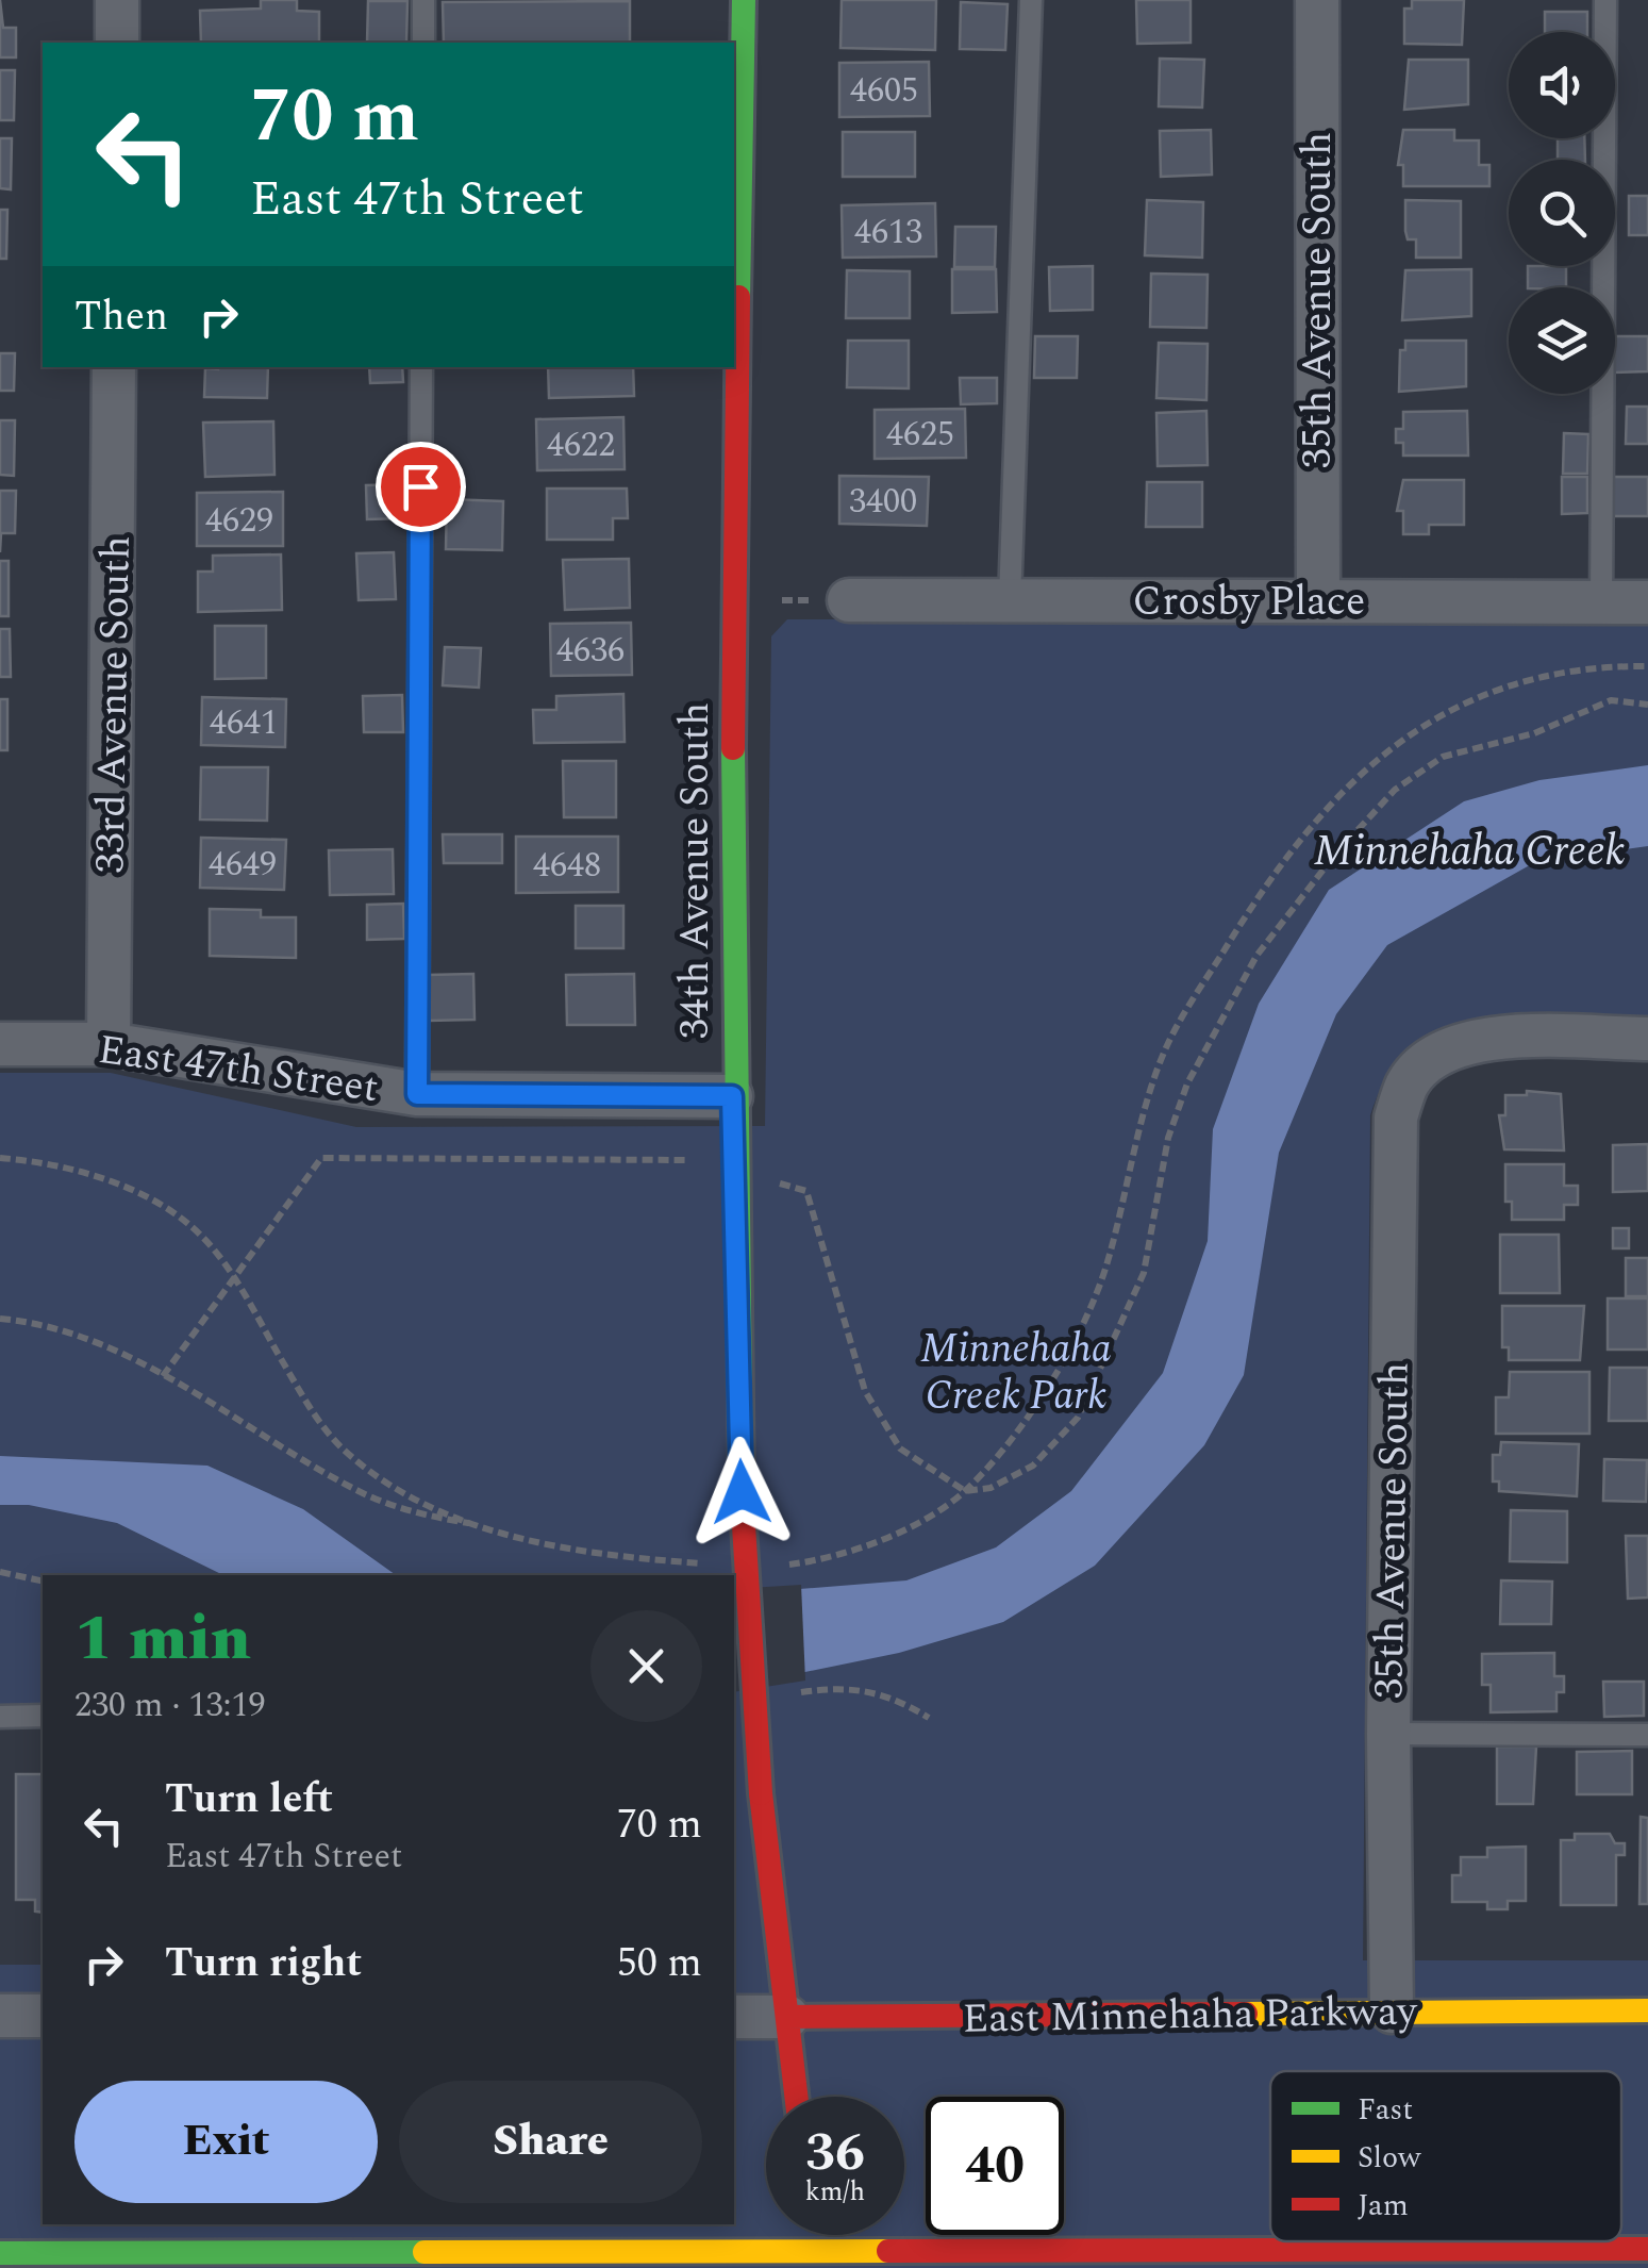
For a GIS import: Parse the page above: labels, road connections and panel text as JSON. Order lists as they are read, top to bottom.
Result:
{
  "streets": {
    "street": [
      "35th Avenue South",
      "Crosby Place",
      "33rd Avenue South",
      "34th Avenue South",
      "East 47th Street",
      "East Minnehaha Parkway"
    ]
  },
  "crossings": [
    ["35th Avenue South", "Crosby Place"],
    ["35th Avenue South", "East Minnehaha Parkway"],
    ["33rd Avenue South", "East 47th Street"],
    ["34th Avenue South", "East 47th Street"],
    ["34th Avenue South", "East Minnehaha Parkway"]
  ],
  "water": ["Minnehaha Creek"],
  "parks": ["Minnehaha Creek Park"],
  "house_numbers": [
    "4605",
    "4613",
    "4625",
    "4622",
    "3400",
    "4629",
    "4636",
    "4641",
    "4649",
    "4648"
  ],
  "legend": ["Fast", "Slow", "Jam"],
  "page": {
    "turn": ["70 m", "East 47th Street"],
    "then": "Then",
    "heading": ["1 min", "230 m · 13:19"],
    "list": [
      {
        "name": "Turn left",
        "note": "East 47th Street",
        "value": "70 m"
      },
      {
        "name": "Turn right",
        "value": "50 m"
      }
    ],
    "buttons": ["Exit", "Share"],
    "speed": "36 km/h",
    "limit": "40"
  }
}
